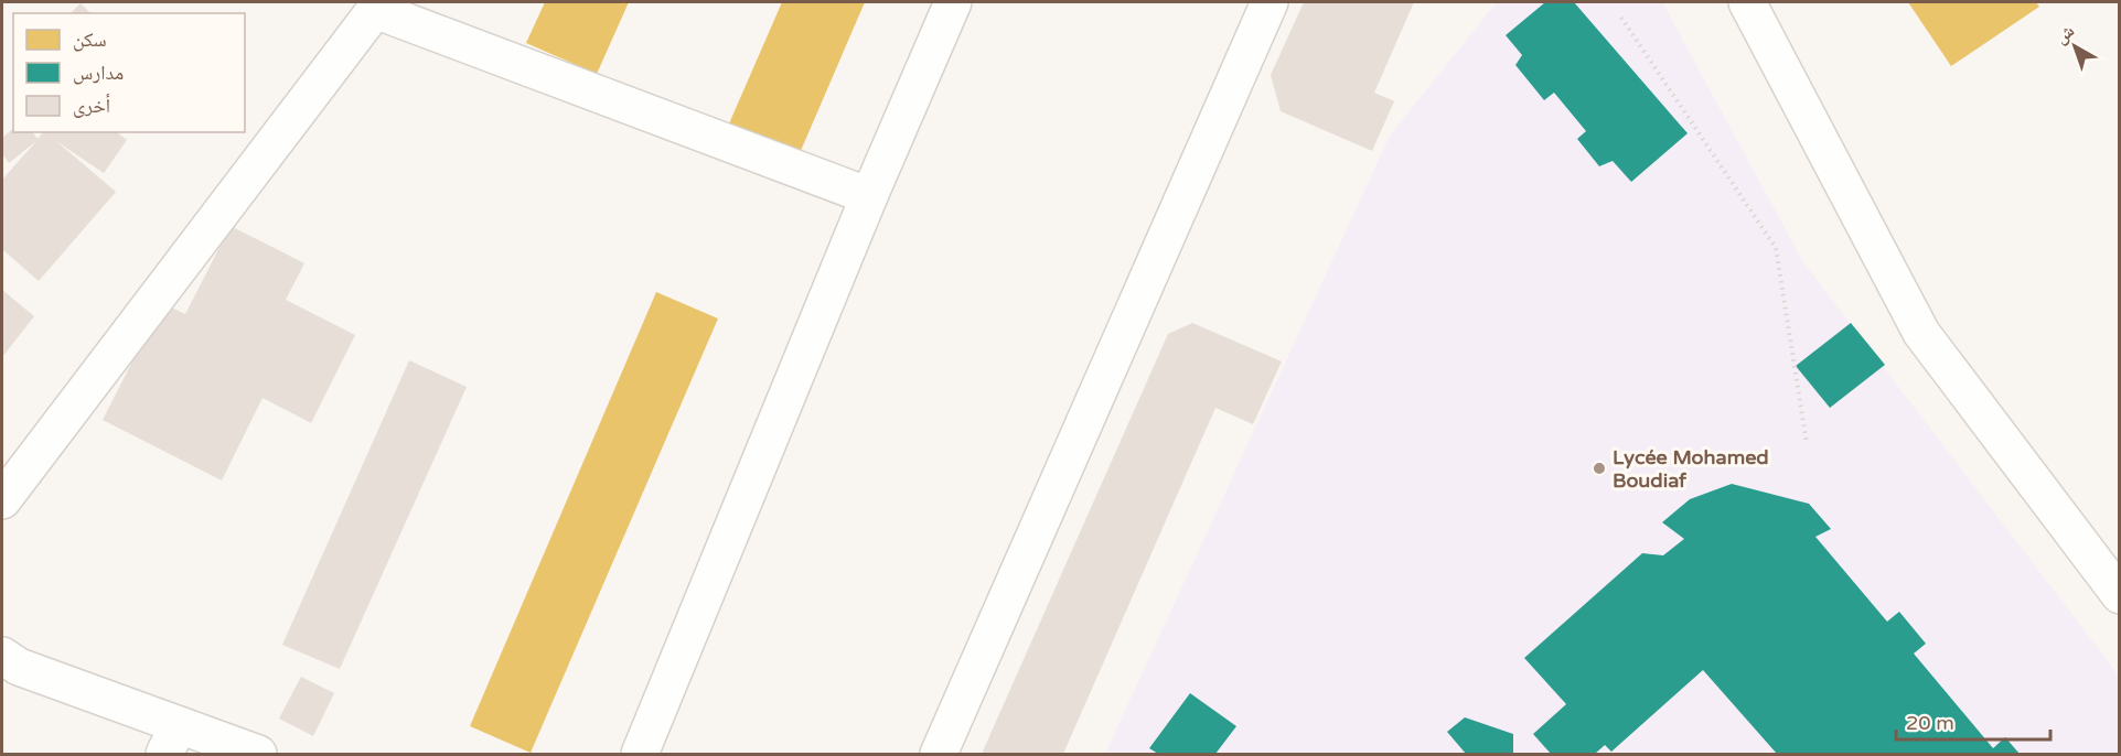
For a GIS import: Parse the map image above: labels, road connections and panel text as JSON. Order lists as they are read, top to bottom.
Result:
{
  "places": ["Lycée Mohamed Boudiaf"],
  "legend": ["سكن", "مدارس", "أخرى"],
  "scale_bar": "20 m",
  "north": "top left"
}
